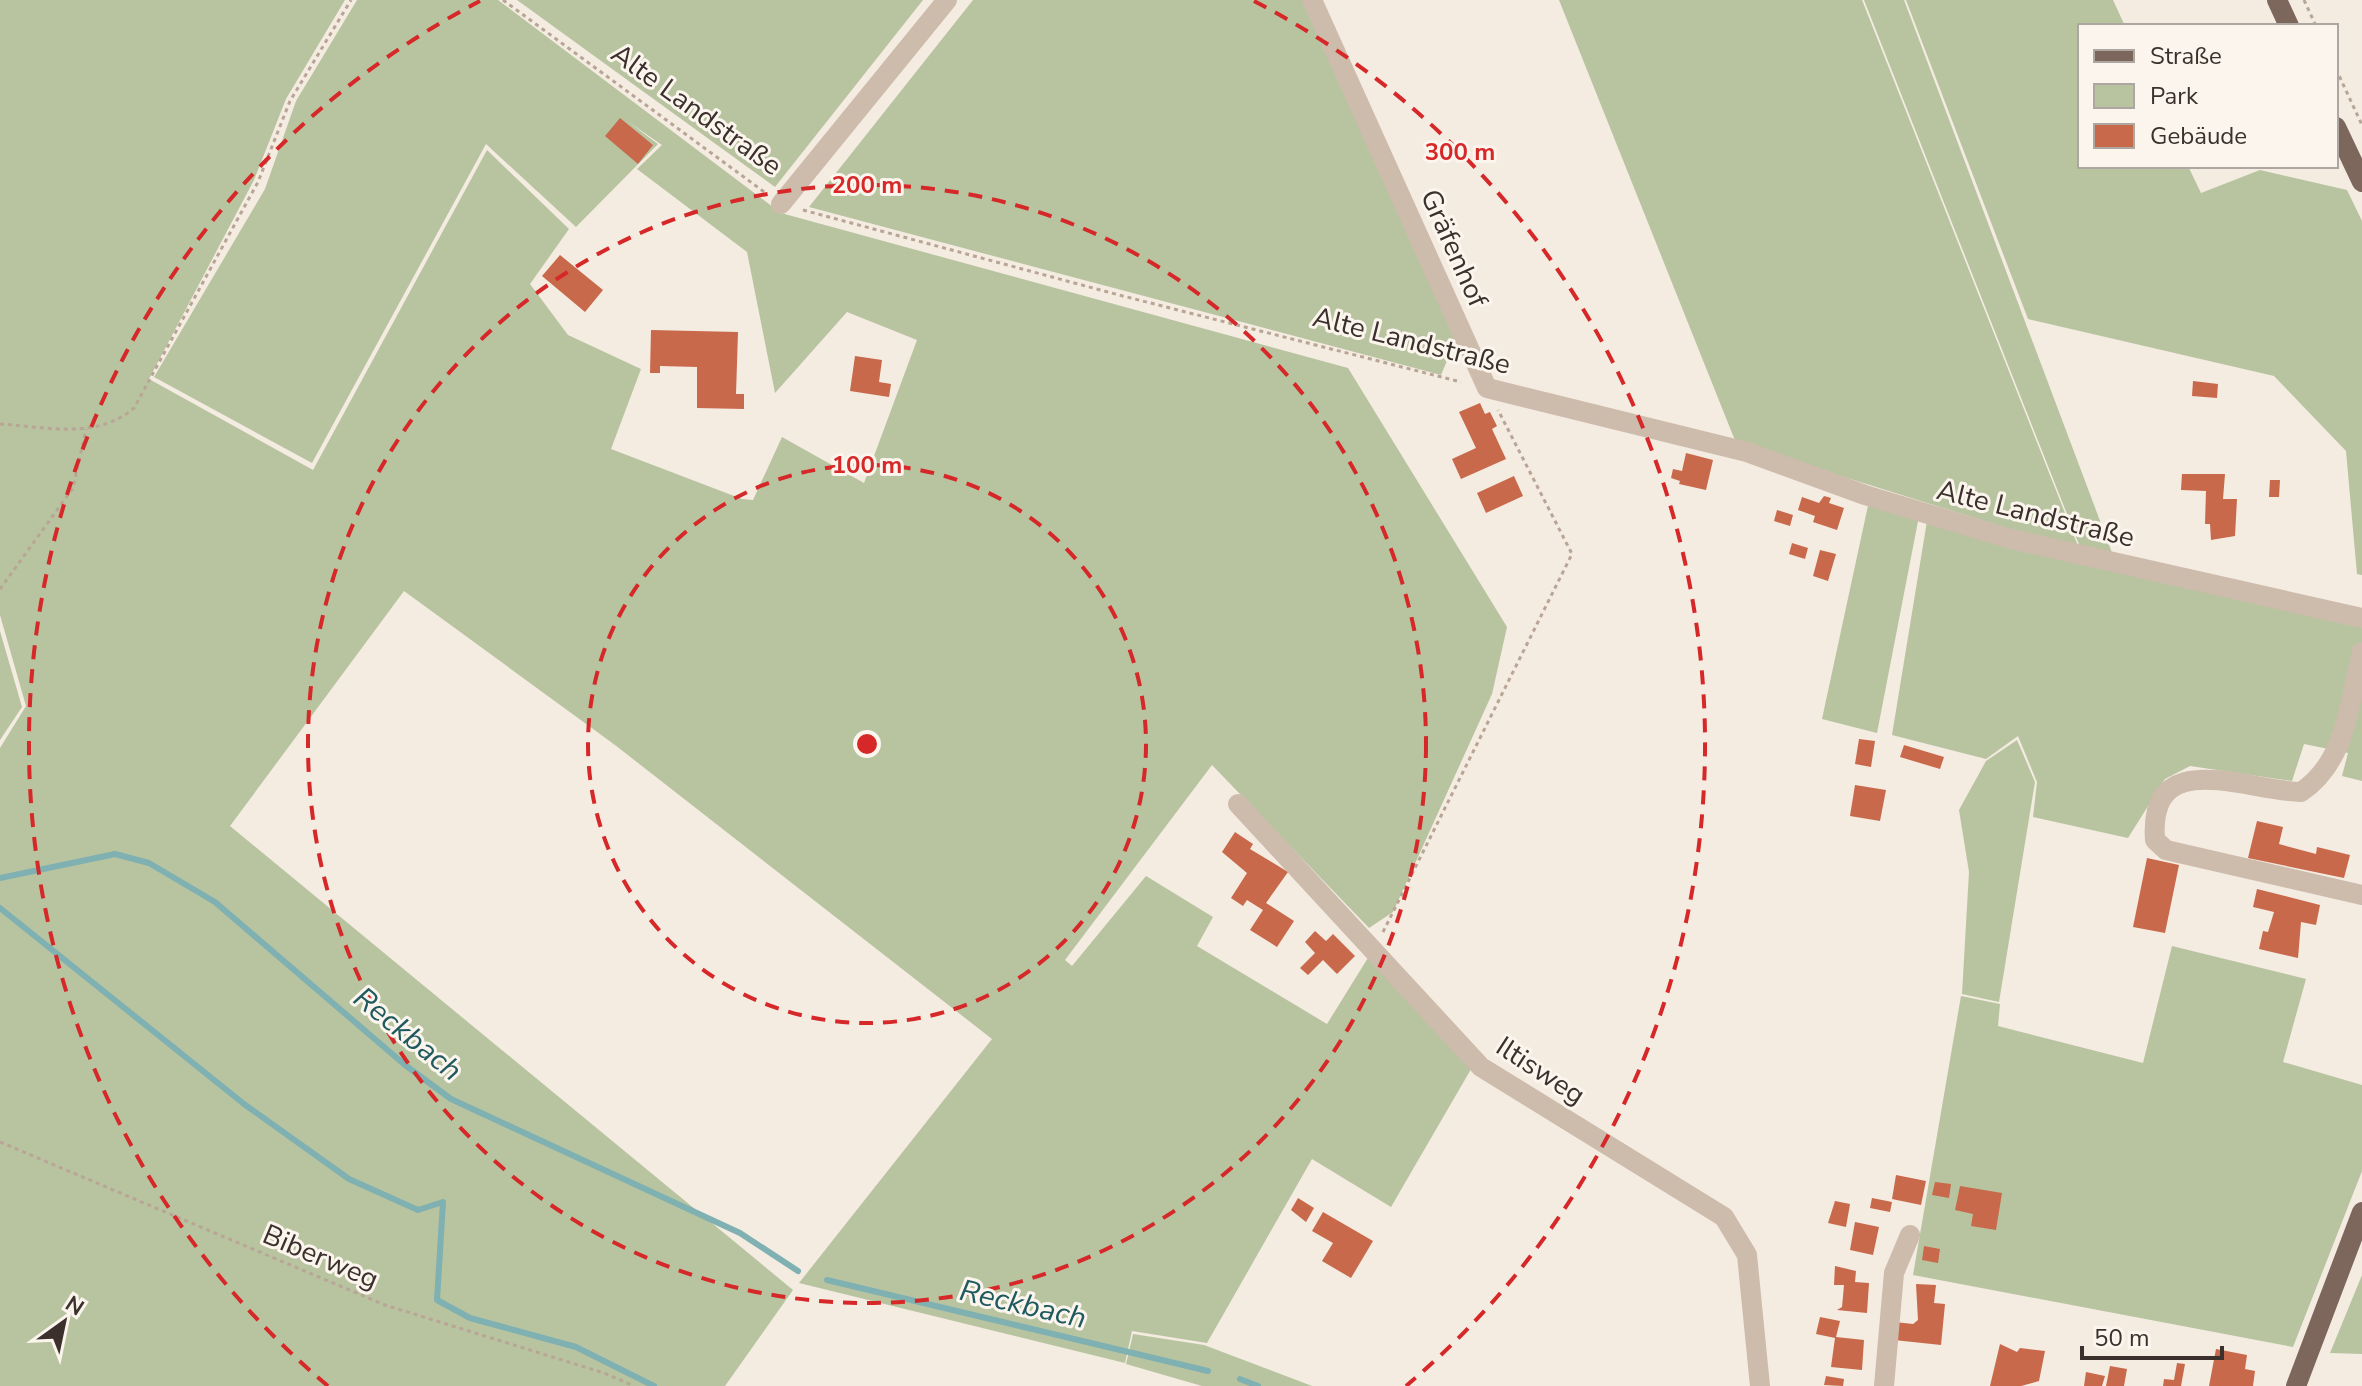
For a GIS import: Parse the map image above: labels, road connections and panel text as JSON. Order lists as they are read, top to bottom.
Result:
{
  "streets": {
    "street": ["Alte Landstraße", "Gräfenhof", "Iltisweg"],
    "path": ["Biberweg"]
  },
  "crossings": [
    ["Alte Landstraße", "Gräfenhof"]
  ],
  "water": ["Reckbach"],
  "legend": ["Straße", "Park", "Gebäude"],
  "scale_bar": "50 m",
  "north": "top right",
  "rings": ["300 m", "200 m", "100 m"]
}
